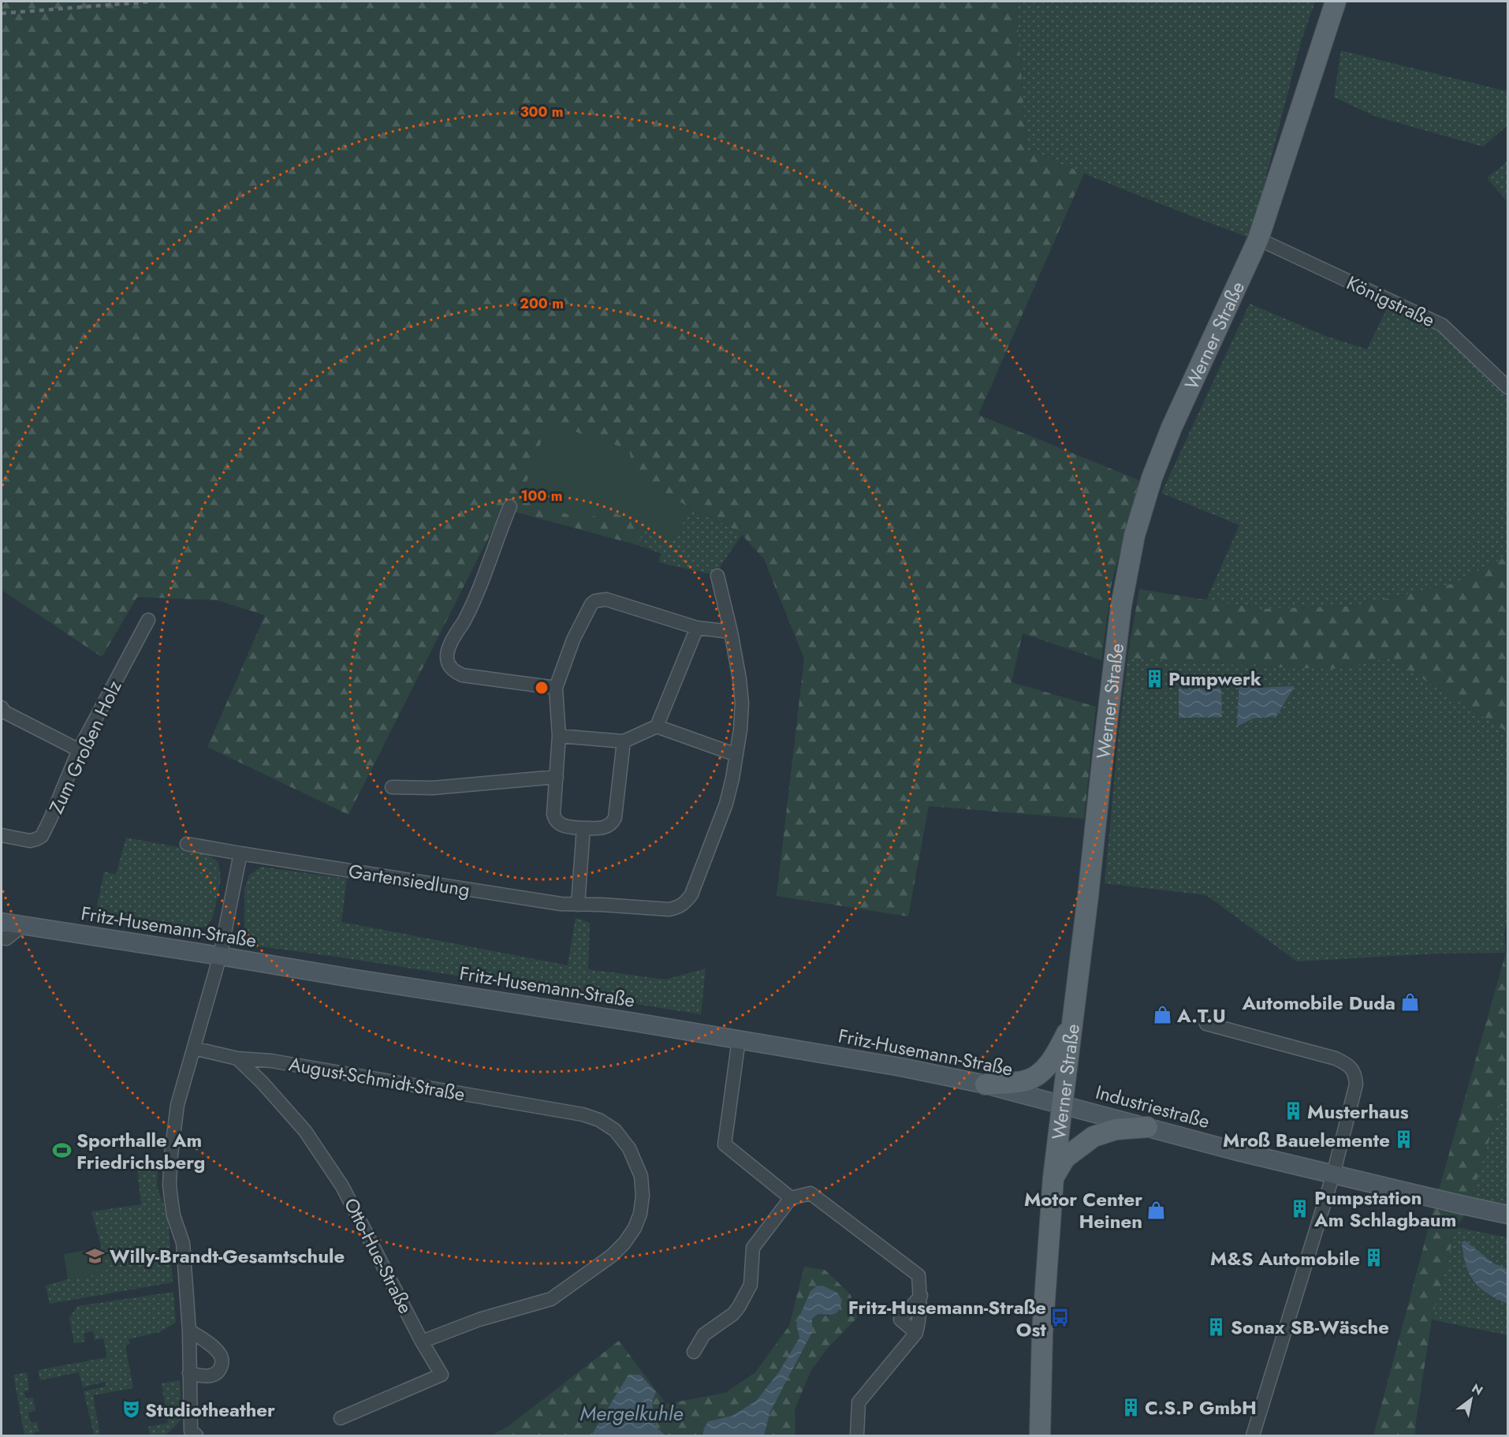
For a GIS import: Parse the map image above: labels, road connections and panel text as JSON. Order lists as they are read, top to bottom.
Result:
{
  "streets": {
    "main road": ["Werner Straße"],
    "street": [
      "Königstraße",
      "Zum Großen Holz",
      "Gartensiedlung",
      "Fritz-Husemann-Straße",
      "August-Schmidt-Straße",
      "Industriestraße",
      "Otto-Hue-Straße"
    ]
  },
  "crossings": [
    ["Königstraße", "Werner Straße"],
    ["Werner Straße", "Fritz-Husemann-Straße"],
    ["Werner Straße", "Industriestraße"],
    ["Fritz-Husemann-Straße", "Industriestraße"],
    ["August-Schmidt-Straße", "Otto-Hue-Straße"]
  ],
  "water": ["Mergelkuhle"],
  "places": {
    "building": [
      "Pumpwerk",
      "Musterhaus",
      "Mroß Bauelemente",
      "Pumpstation Am Schlagbaum",
      "M&S Automobile",
      "Sonax SB-Wäsche",
      "C.S.P GmbH"
    ],
    "shop": ["Automobile Duda", "A.T.U", "Motor Center Heinen"],
    "sports": ["Sporthalle Am Friedrichsberg"],
    "school or university": ["Willy-Brandt-Gesamtschule"],
    "bus stop": ["Fritz-Husemann-Straße Ost"],
    "theatre": ["Studiotheather"]
  },
  "north": "top right",
  "rings": ["300 m", "200 m", "100 m"]
}
